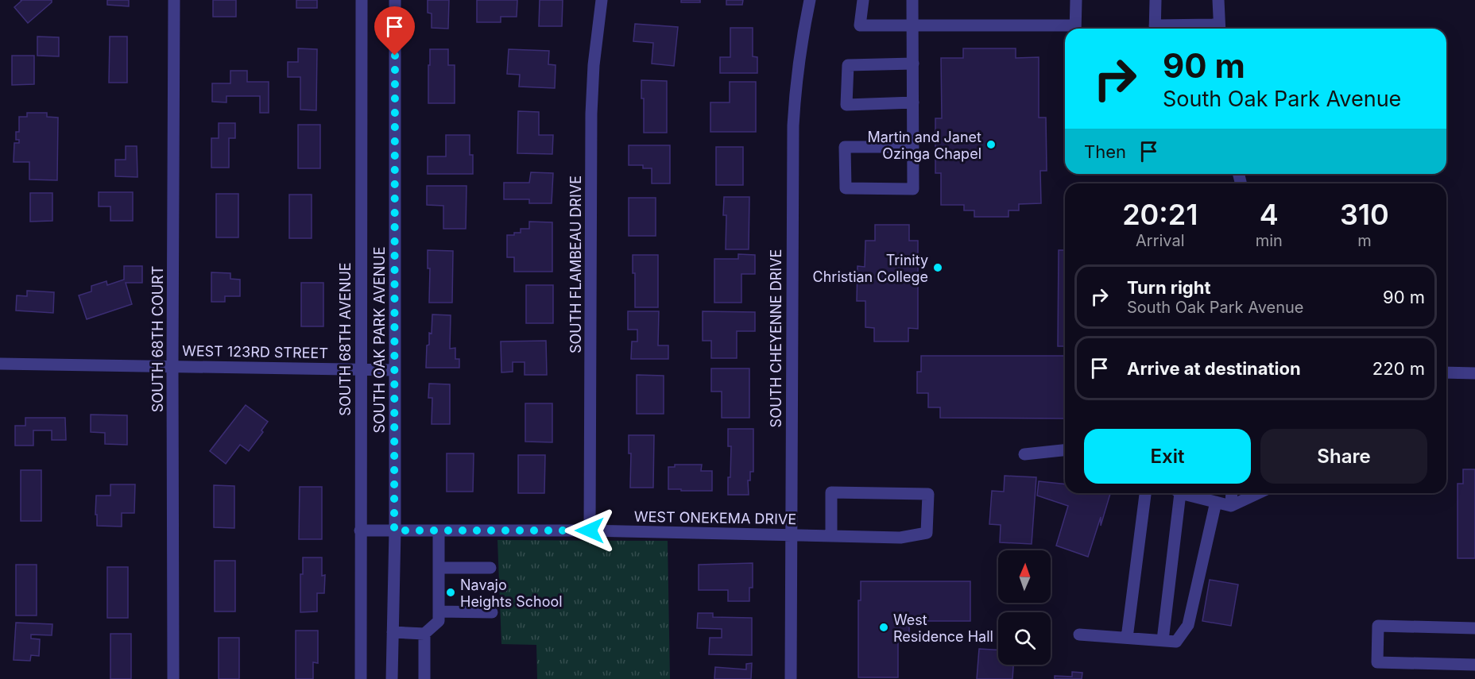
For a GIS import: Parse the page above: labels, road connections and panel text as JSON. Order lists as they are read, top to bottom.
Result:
{
  "streets": {
    "street": [
      "SOUTH FLAMBEAU DRIVE",
      "SOUTH CHEYENNE DRIVE",
      "SOUTH 68TH COURT",
      "SOUTH 68TH AVENUE",
      "SOUTH OAK PARK AVENUE",
      "WEST 123RD STREET",
      "WEST ONEKEMA DRIVE"
    ]
  },
  "crossings": [
    ["SOUTH FLAMBEAU DRIVE", "WEST ONEKEMA DRIVE"],
    ["SOUTH CHEYENNE DRIVE", "WEST ONEKEMA DRIVE"],
    ["SOUTH 68TH COURT", "WEST 123RD STREET"],
    ["SOUTH 68TH AVENUE", "WEST 123RD STREET"],
    ["SOUTH 68TH AVENUE", "WEST ONEKEMA DRIVE"],
    ["SOUTH OAK PARK AVENUE", "WEST 123RD STREET"],
    ["SOUTH OAK PARK AVENUE", "WEST ONEKEMA DRIVE"]
  ],
  "places": [
    "Martin and Janet Ozinga Chapel",
    "Trinity Christian College",
    "Navajo Heights School",
    "West Residence Hall"
  ],
  "north": "top",
  "page": {
    "turn": ["90 m", "South Oak Park Avenue"],
    "then": "Then",
    "eta": [
      "20:21",
      "Arrival",
      "4",
      "min",
      "310",
      "m"
    ],
    "list": [
      {
        "name": "Turn right",
        "note": "South Oak Park Avenue",
        "value": "90 m"
      },
      {
        "name": "Arrive at destination",
        "value": "220 m"
      }
    ],
    "buttons": ["Exit", "Share"]
  }
}
